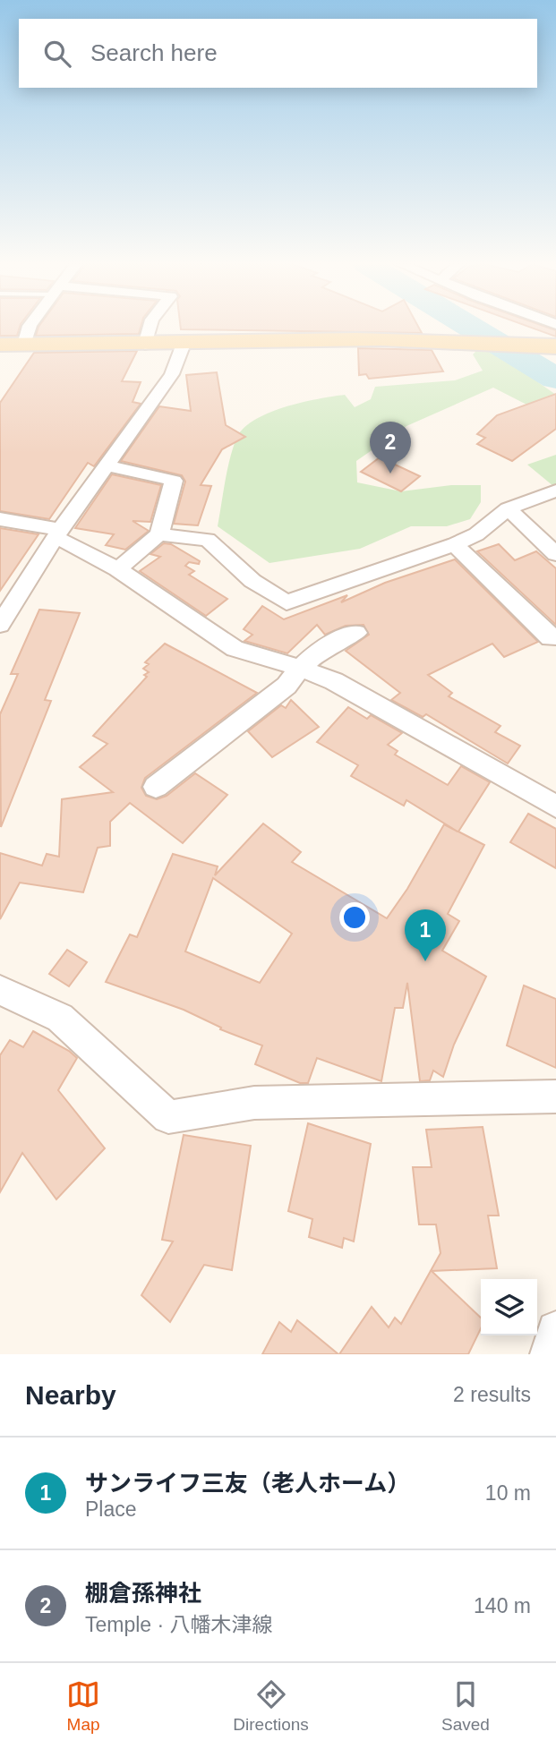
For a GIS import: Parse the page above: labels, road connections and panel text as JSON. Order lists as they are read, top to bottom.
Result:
{
  "page": {
    "search": "Search here",
    "pins": ["2", "1"],
    "heading": ["Nearby", "2 results"],
    "list": [
      {
        "mark": "1",
        "name": "サンライフ三友（老人ホーム）",
        "note": "Place",
        "value": "10 m"
      },
      {
        "mark": "2",
        "name": "棚倉孫神社",
        "note": "Temple · 八幡木津線",
        "value": "140 m"
      }
    ],
    "nav": ["Map", "Directions", "Saved"]
  }
}
